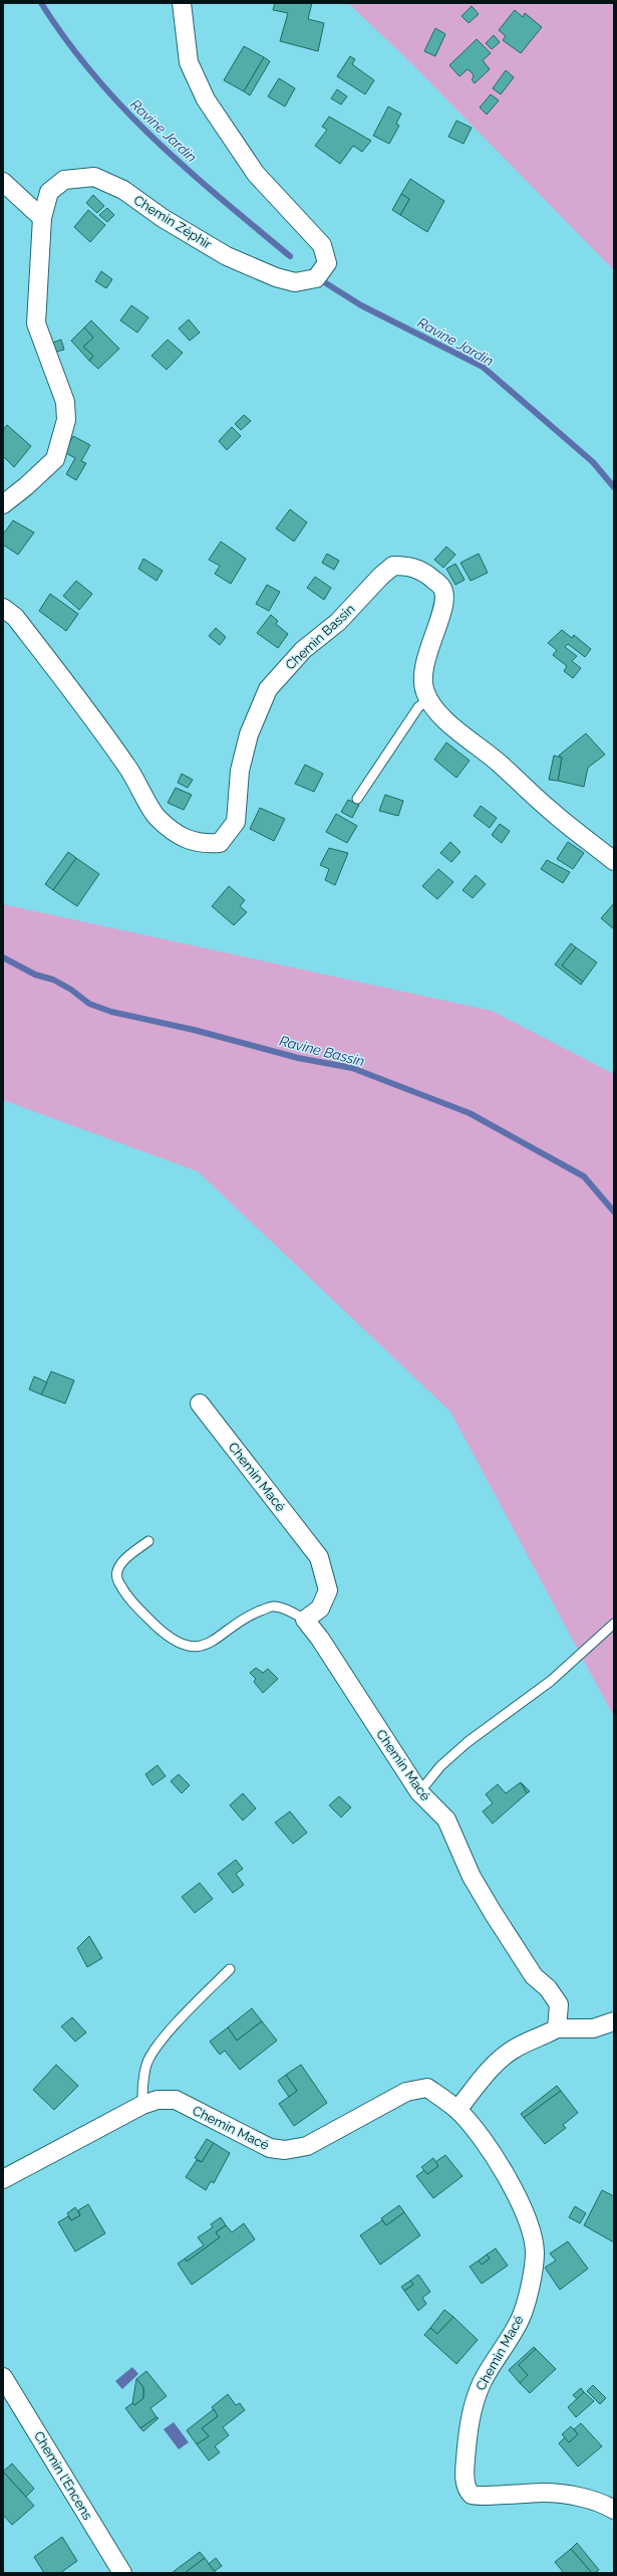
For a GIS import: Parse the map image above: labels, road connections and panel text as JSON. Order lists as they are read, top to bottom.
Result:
{
  "streets": {
    "street": [
      "Chemin Zéphir",
      "Chemin Bassin",
      "Chemin Macé",
      "Chemin l'Encens"
    ]
  },
  "water": ["Ravine Jardin", "Ravine Bassin"]
}
